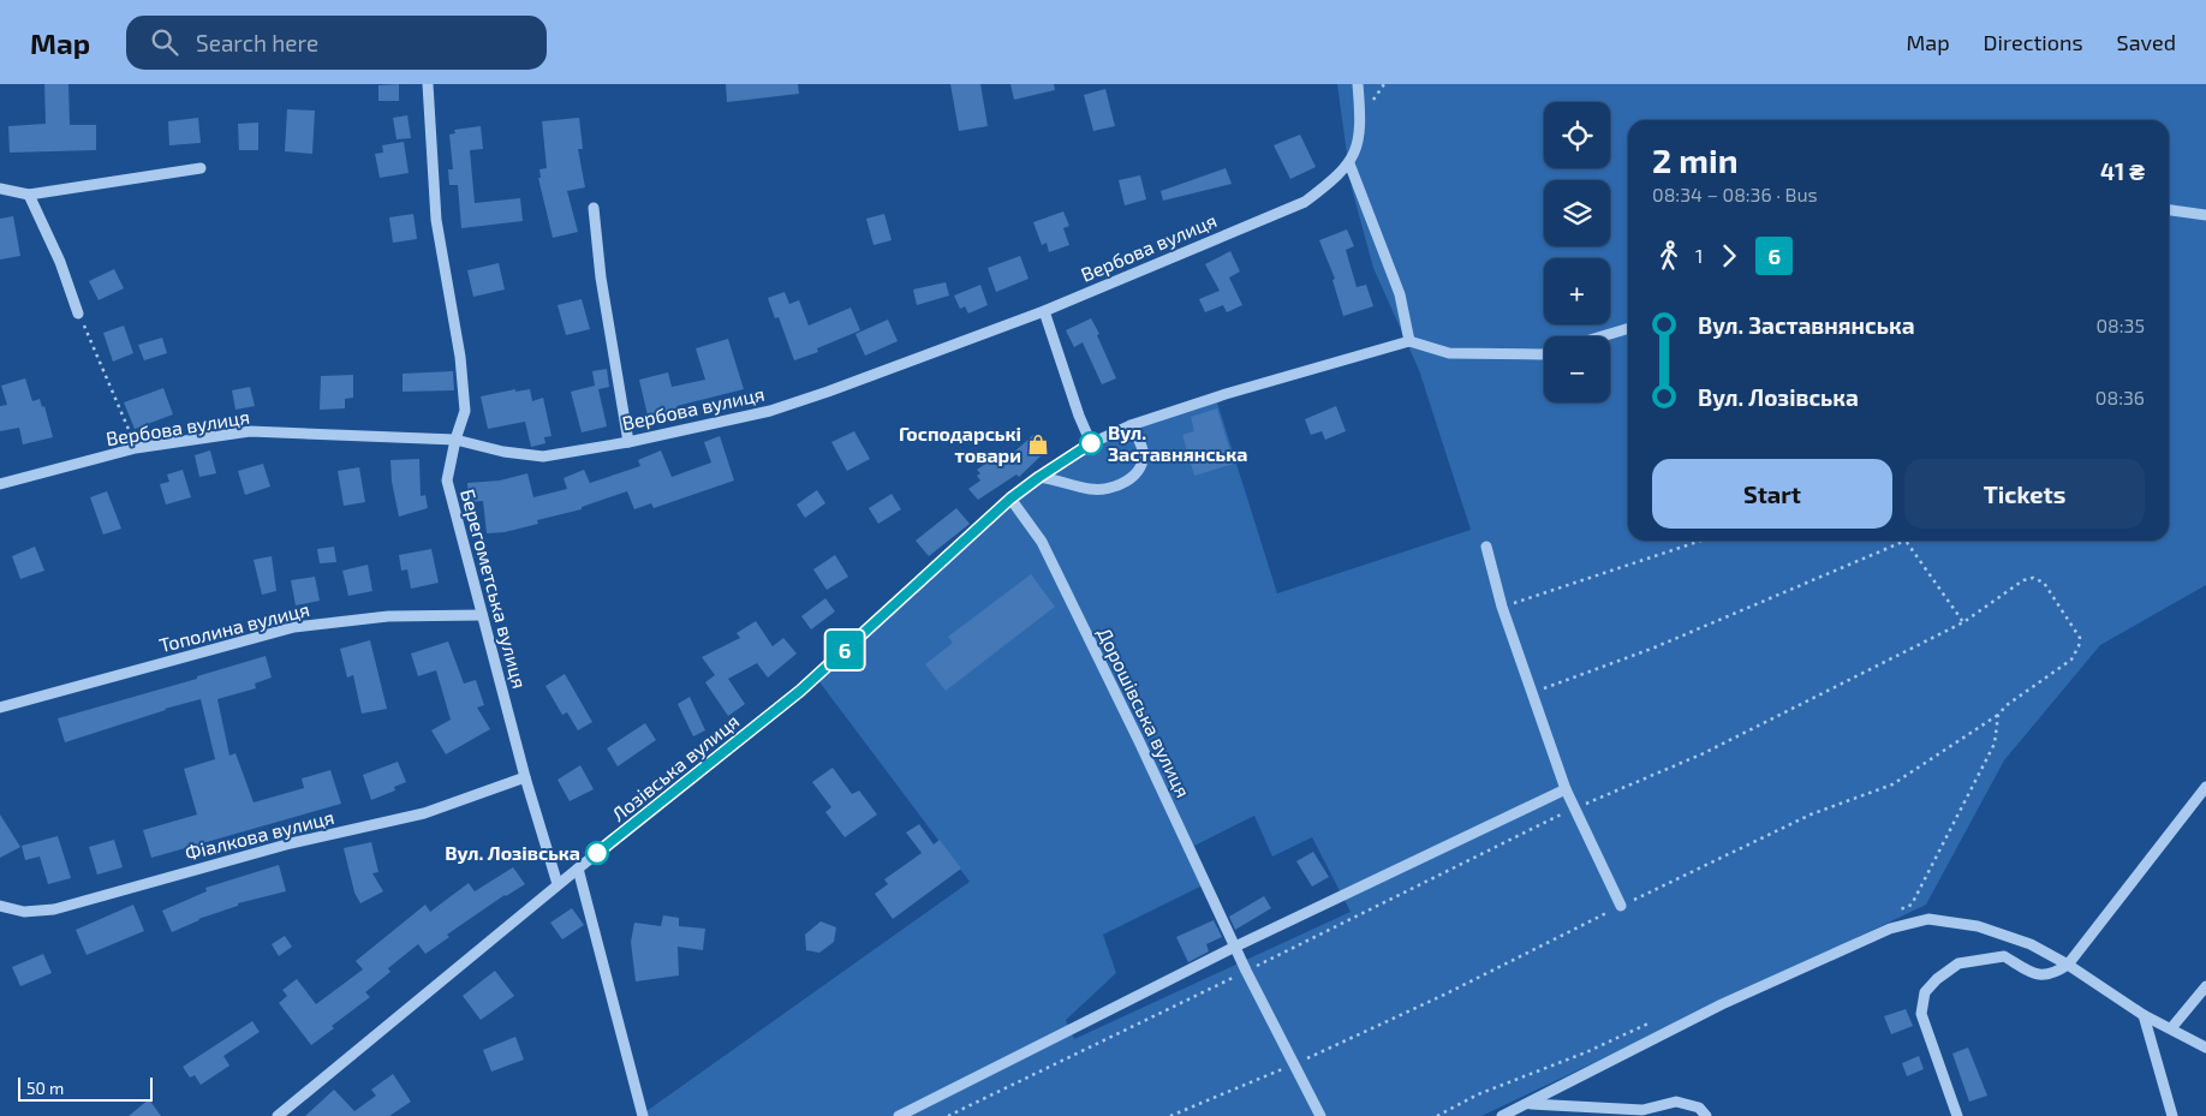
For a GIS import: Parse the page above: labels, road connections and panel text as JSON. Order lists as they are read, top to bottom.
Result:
{
  "streets": {
    "street": [
      "Вербова вулиця",
      "Берегометська вулиця",
      "Тополина вулиця",
      "Дорошівська вулиця",
      "Лозівська вулиця",
      "Фіалкова вулиця"
    ]
  },
  "crossings": [
    ["Вербова вулиця", "Берегометська вулиця"],
    ["Берегометська вулиця", "Тополина вулиця"],
    ["Берегометська вулиця", "Лозівська вулиця"],
    ["Берегометська вулиця", "Фіалкова вулиця"],
    ["Дорошівська вулиця", "Лозівська вулиця"]
  ],
  "places": {
    "other": ["Вул. Заставнянська", "Вул. Лозівська"],
    "shop": ["Господарські товари"]
  },
  "lines": ["bus line 6"],
  "scale_bar": "50 m",
  "page": {
    "header": "Map",
    "search": "Search here",
    "nav": ["Map", "Directions", "Saved"],
    "on_map": "6",
    "map_buttons": ["+", "−"],
    "heading": ["2 min", "08:34 – 08:36 · Bus", "41 ₴"],
    "legs": ["1", "6"],
    "list": [
      {
        "name": "Вул. Заставнянська",
        "value": "08:35"
      },
      {
        "name": "Вул. Лозівська",
        "value": "08:36"
      }
    ],
    "buttons": ["Start", "Tickets"],
    "scale": "50 m"
  }
}
